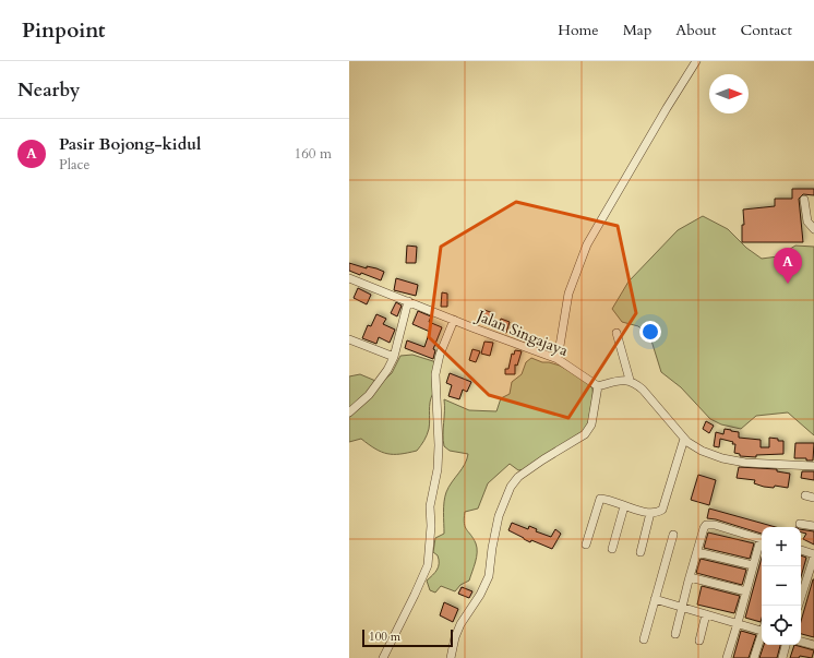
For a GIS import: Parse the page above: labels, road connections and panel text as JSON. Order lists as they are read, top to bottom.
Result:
{
  "streets": {
    "street": ["Jalan Singajaya"]
  },
  "scale_bar": "100 m",
  "north": "right",
  "page": {
    "header": "Pinpoint",
    "nav": [
      "Home",
      "Map",
      "About",
      "Contact"
    ],
    "heading": "Nearby",
    "list": [
      {
        "mark": "A",
        "name": "Pasir Bojong-kidul",
        "note": "Place",
        "value": "160 m"
      }
    ],
    "pins": "A",
    "map_buttons": ["+", "−"],
    "scale": "100 m"
  }
}
